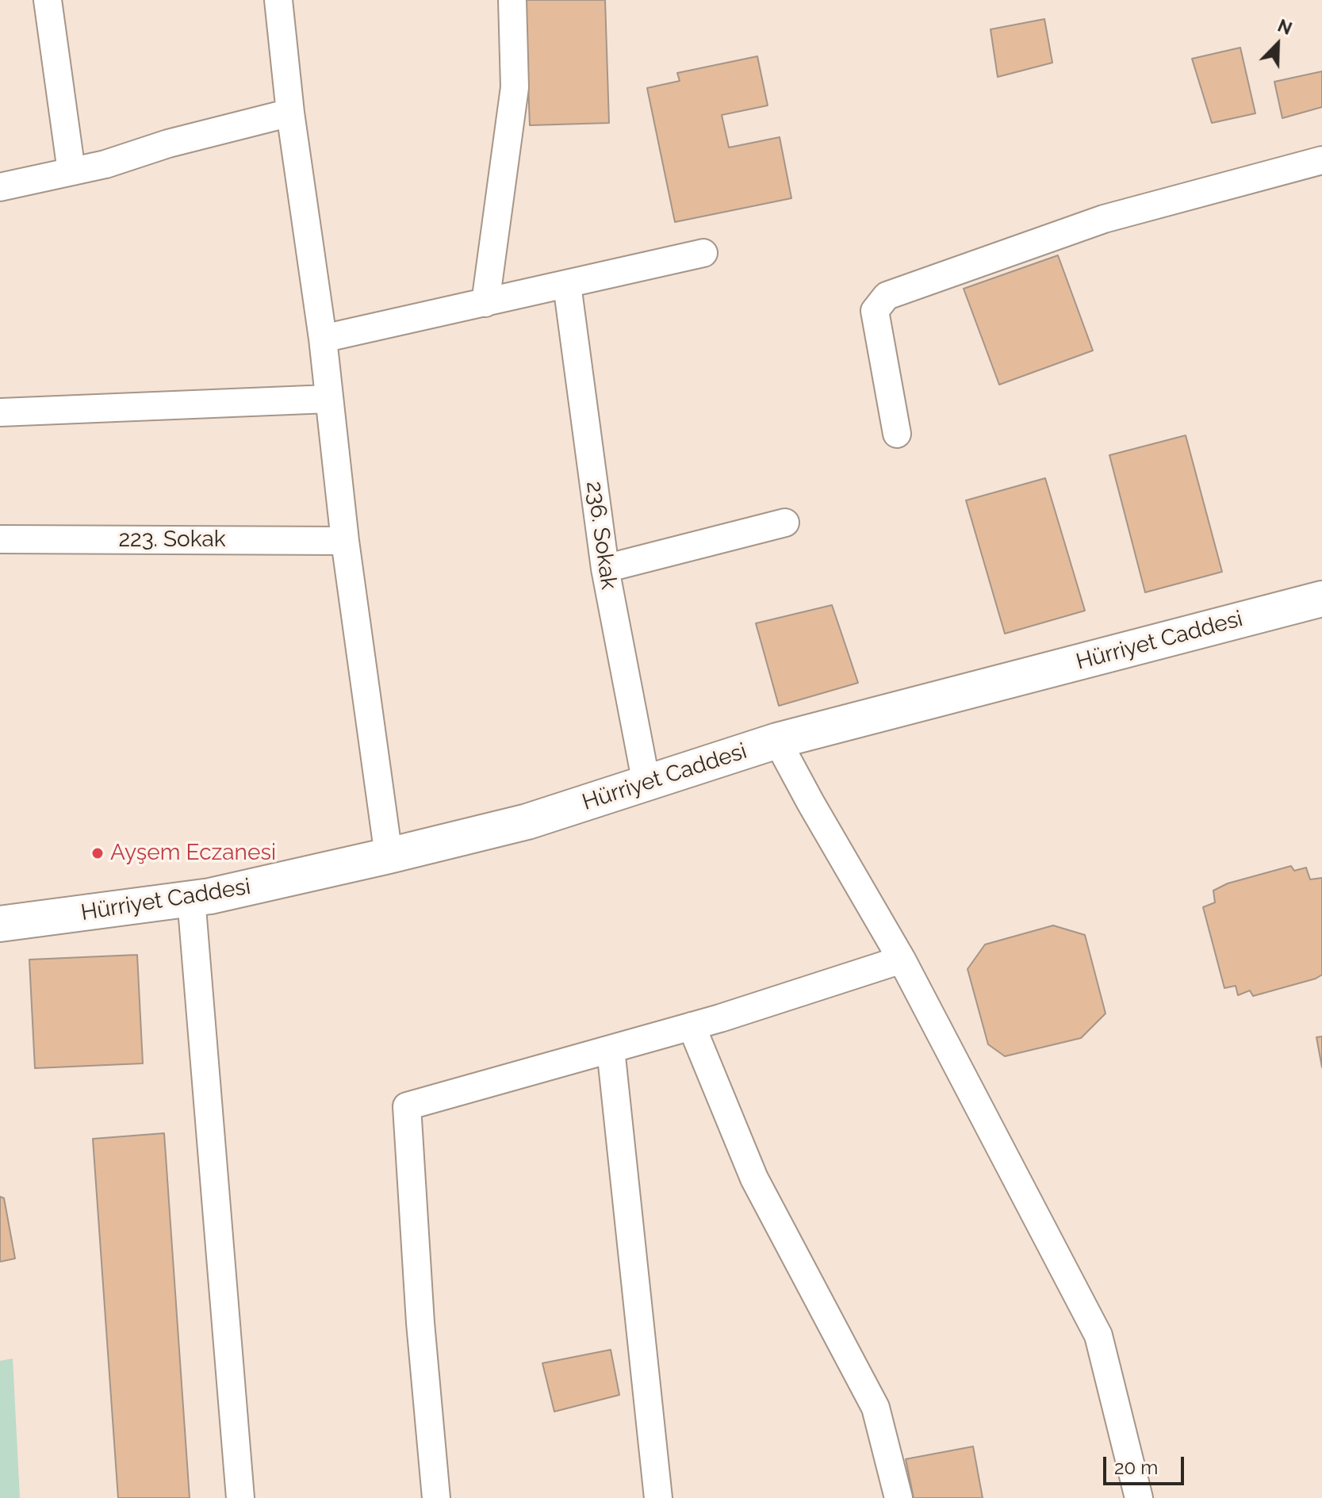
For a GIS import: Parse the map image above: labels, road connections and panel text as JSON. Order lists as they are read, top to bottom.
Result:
{
  "streets": {
    "street": ["236. Sokak", "223. Sokak", "Hürriyet Caddesi"]
  },
  "crossings": [
    ["236. Sokak", "Hürriyet Caddesi"]
  ],
  "places": ["Ayşem Eczanesi"],
  "scale_bar": "20 m",
  "north": "top right"
}
